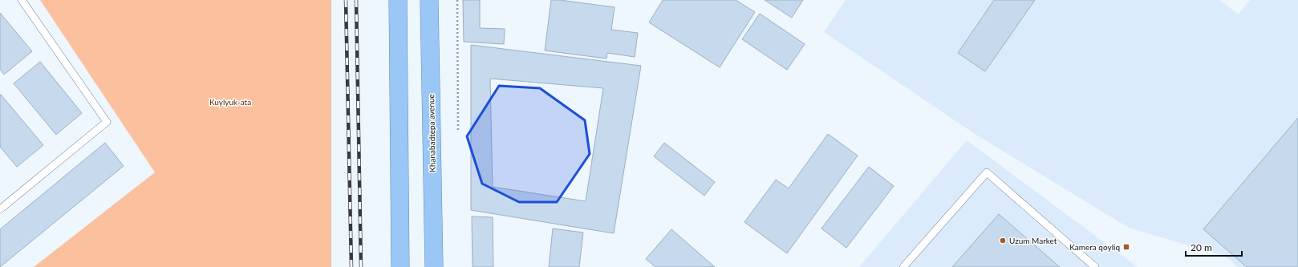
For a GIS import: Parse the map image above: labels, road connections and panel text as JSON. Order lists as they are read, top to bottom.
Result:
{
  "streets": {
    "highway": ["Khanabadtepa avenue"]
  },
  "parks": ["Kuylyuk-ata"],
  "places": {
    "other": ["Uzum Market"],
    "transit": ["Kamera qoyliq"]
  },
  "scale_bar": "20 m"
}
